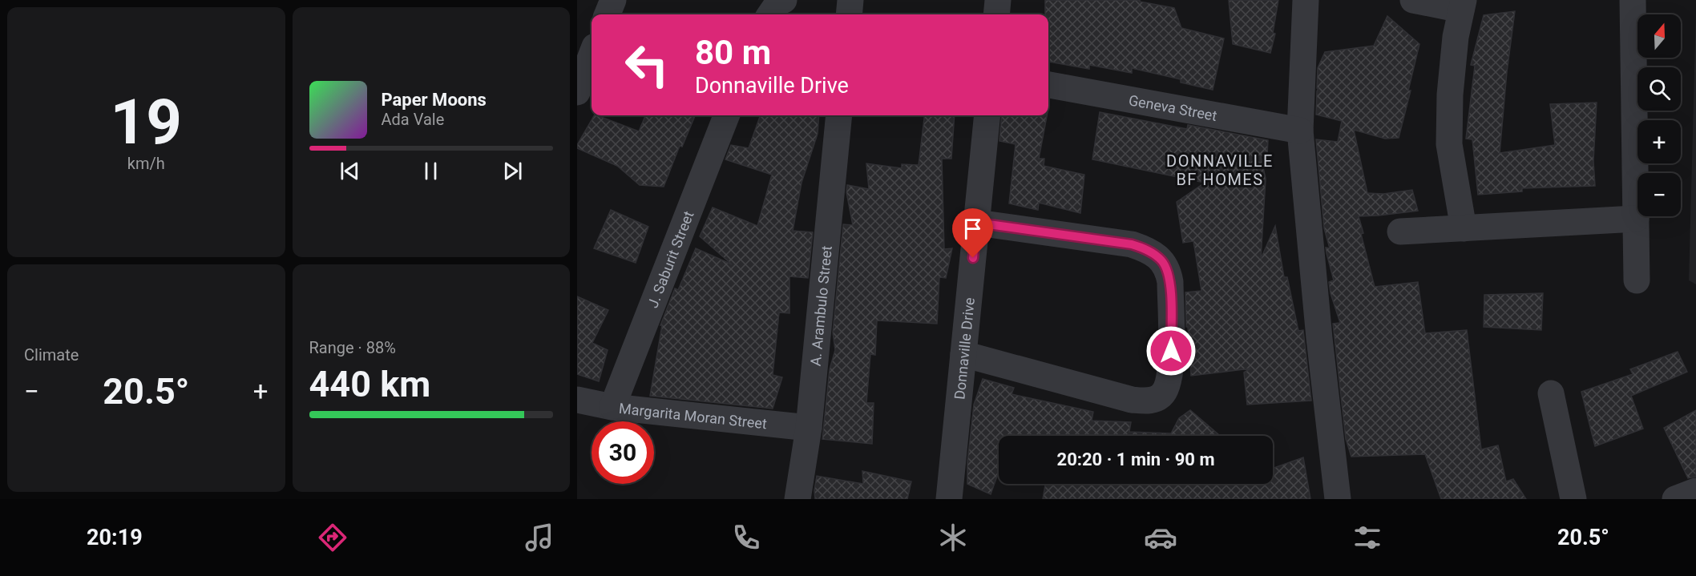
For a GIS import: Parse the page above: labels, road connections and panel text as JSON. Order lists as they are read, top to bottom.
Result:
{
  "streets": {
    "street": [
      "Geneva Street",
      "J. Saburit Street",
      "A. Arambulo Street",
      "Donnaville Drive",
      "Margarita Moran Street"
    ]
  },
  "crossings": [
    ["J. Saburit Street", "Margarita Moran Street"],
    ["A. Arambulo Street", "Margarita Moran Street"]
  ],
  "districts": ["DONNAVILLE BF HOMES"],
  "north": "top",
  "page": {
    "tile": [
      ["19", "km/h"],
      "Climate",
      ["Range · 88%", "440 km"]
    ],
    "map_buttons": ["+", "−"],
    "turn": ["80 m", "Donnaville Drive"],
    "song": ["Paper Moons", "Ada Vale"],
    "heat": ["−", "20.5°", "+"],
    "limit": "30",
    "trip": "20:20 · 1 min · 90 m",
    "tabs": ["20:19", "20.5°"]
  }
}
